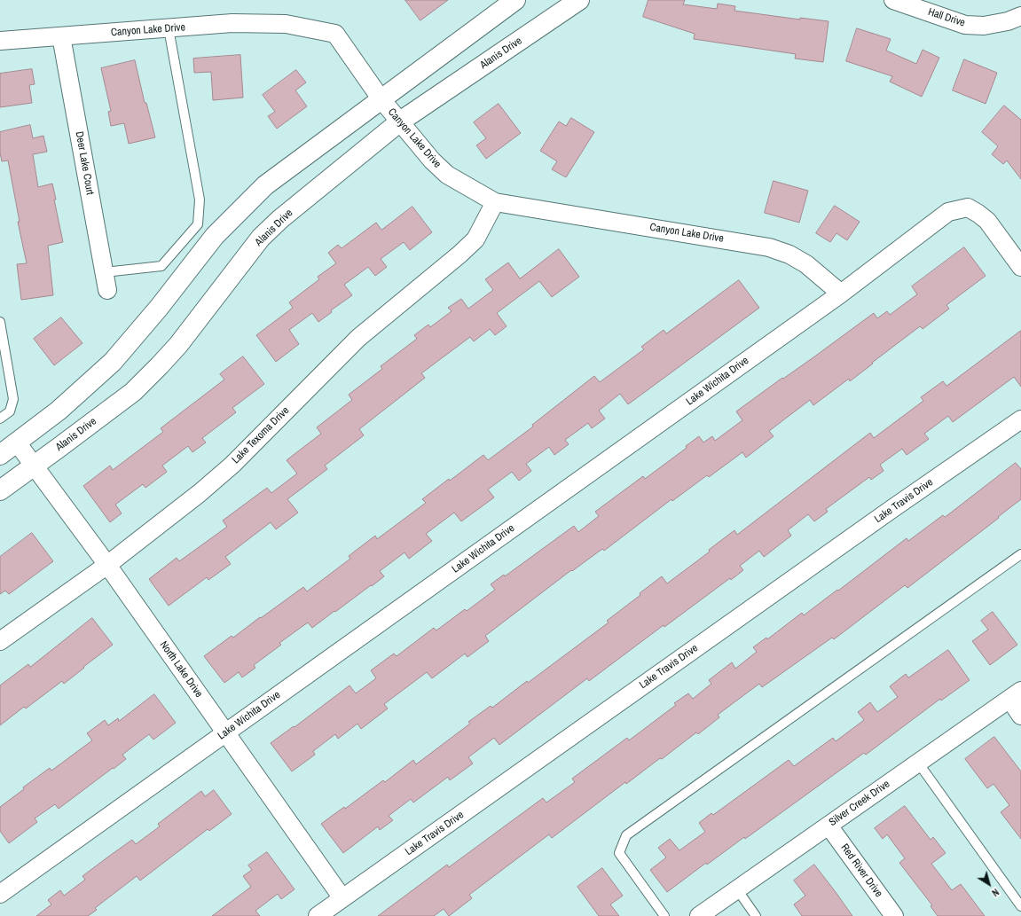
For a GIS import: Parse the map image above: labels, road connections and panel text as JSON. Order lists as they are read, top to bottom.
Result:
{
  "streets": {
    "main road": ["Alanis Drive"],
    "street": [
      "Hall Drive",
      "Canyon Lake Drive",
      "Deer Lake Court",
      "Lake Wichita Drive",
      "Lake Texoma Drive",
      "Lake Travis Drive",
      "North Lake Drive",
      "Silver Creek Drive",
      "Red River Drive"
    ]
  },
  "crossings": [
    ["Canyon Lake Drive", "Alanis Drive"],
    ["Canyon Lake Drive", "Deer Lake Court"],
    ["Canyon Lake Drive", "Lake Wichita Drive"],
    ["Canyon Lake Drive", "Lake Texoma Drive"],
    ["Alanis Drive", "North Lake Drive"],
    ["Lake Wichita Drive", "North Lake Drive"],
    ["Lake Texoma Drive", "North Lake Drive"],
    ["Lake Travis Drive", "North Lake Drive"],
    ["Silver Creek Drive", "Red River Drive"]
  ],
  "north": "bottom right"
}
